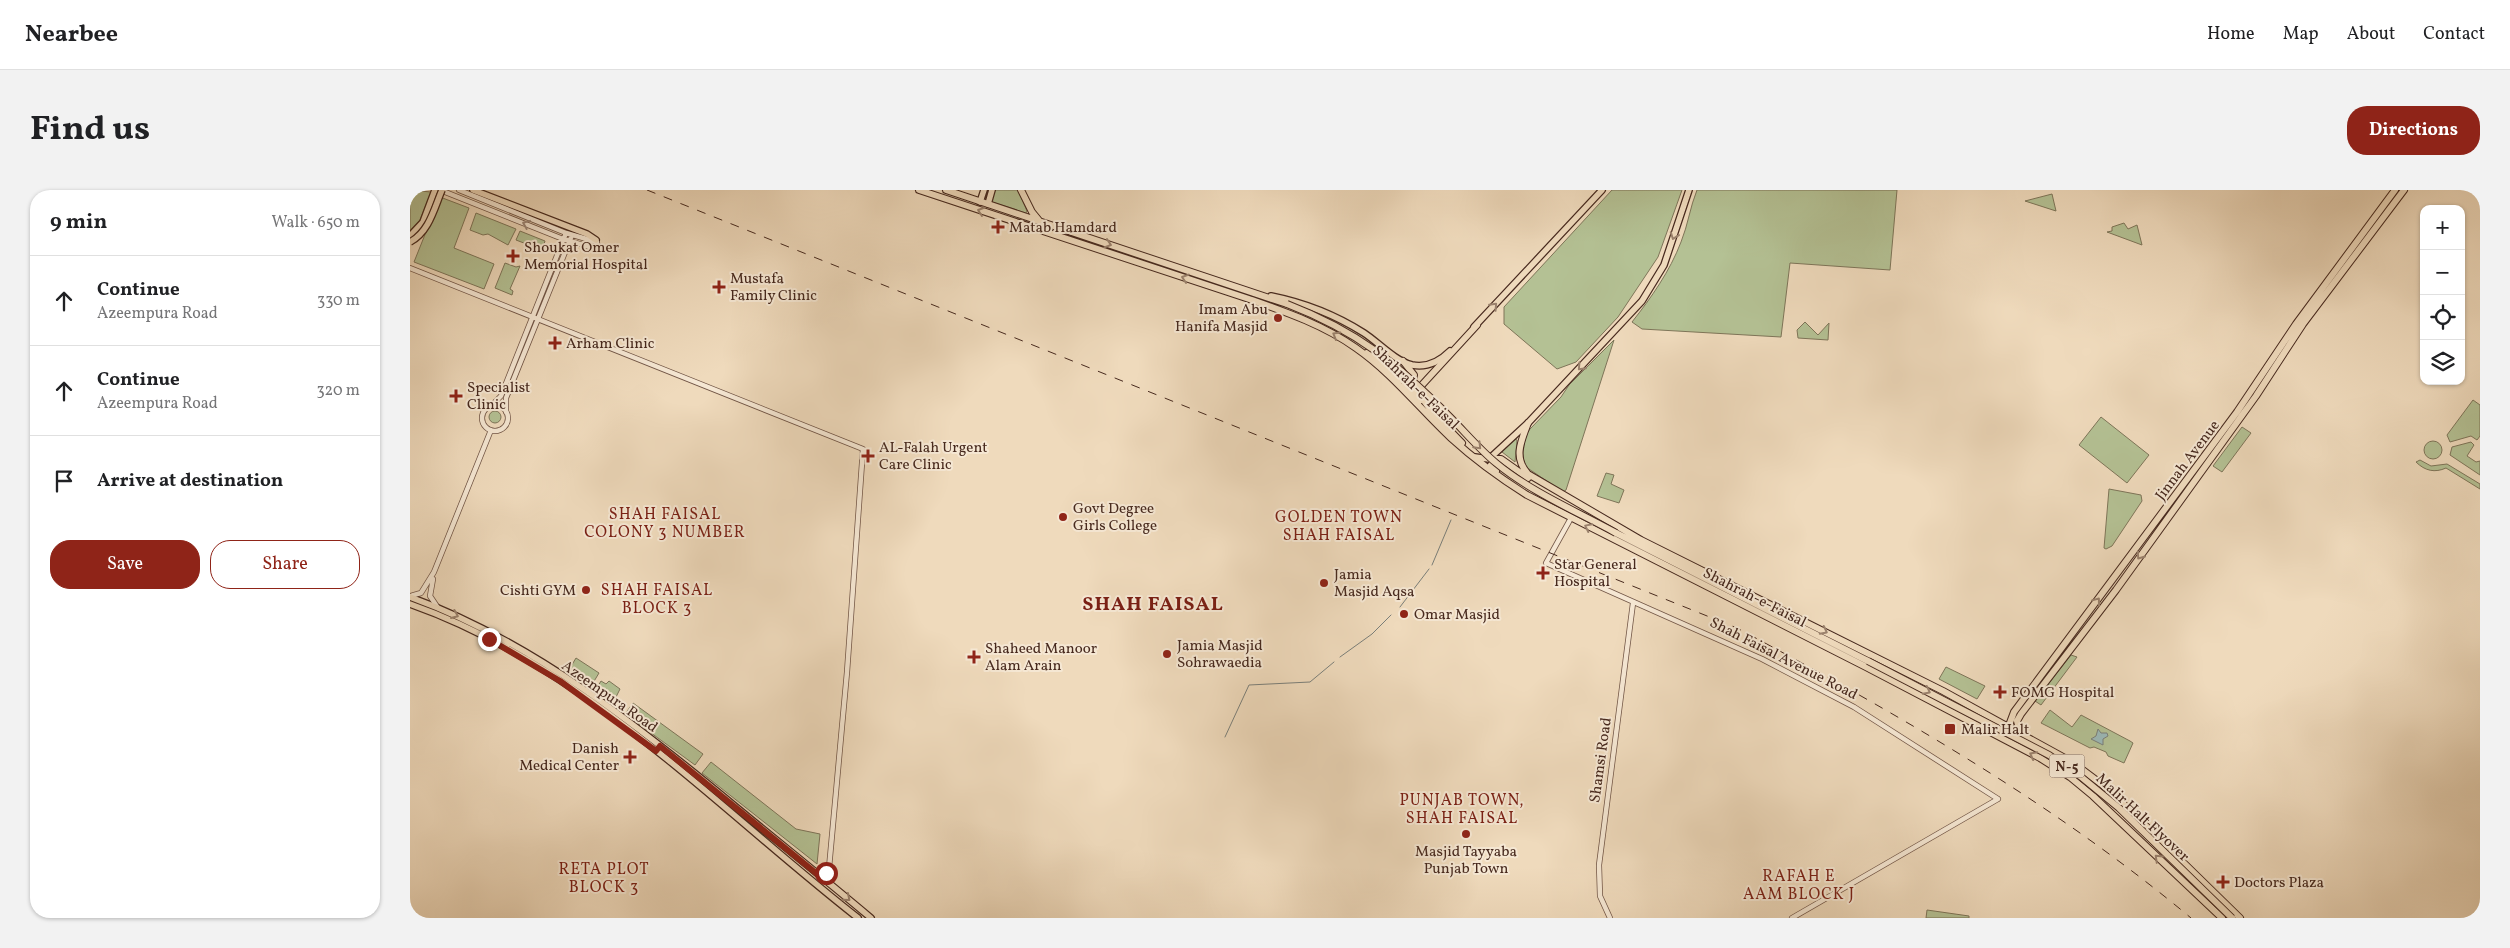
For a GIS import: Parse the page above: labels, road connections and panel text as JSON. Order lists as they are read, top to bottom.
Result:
{
  "streets": {
    "highway": [
      "Shahrah-e-Faisal",
      "Jinnah Avenue",
      "N-5",
      "Malir Halt Flyover"
    ],
    "main road": ["Azeempura Road"],
    "street": ["Shah Faisal Avenue Road", "Shamsi Road"]
  },
  "crossings": [
    ["Shahrah-e-Faisal", "Shah Faisal Avenue Road"],
    ["Shahrah-e-Faisal", "Malir Halt Flyover"],
    ["Shah Faisal Avenue Road", "Shamsi Road"]
  ],
  "districts": [
    "SHAH FAISAL COLONY 3 NUMBER",
    "GOLDEN TOWN SHAH FAISAL",
    "SHAH FAISAL BLOCK 3",
    "SHAH FAISAL",
    "PUNJAB TOWN, SHAH FAISAL",
    "RETA PLOT BLOCK 3",
    "RAFAH E AAM BLOCK J"
  ],
  "places": {
    "health": [
      "Matab Hamdard",
      "Shoukat Omer Memorial Hospital",
      "Mustafa Family Clinic",
      "Arham Clinic",
      "Specialist Clinic",
      "AL-Falah Urgent Care Clinic",
      "Star General Hospital",
      "Shaheed Manoor Alam Arain",
      "FOMG Hospital",
      "Danish Medical Center",
      "Doctors Plaza"
    ],
    "other": [
      "Imam Abu Hanifa Masjid",
      "Govt Degree Girls College",
      "Jamia Masjid Aqsa",
      "Cishti GYM",
      "Omar Masjid",
      "Jamia Masjid Sohrawaedia",
      "Masjid Tayyaba Punjab Town"
    ],
    "transit": ["Malir Halt"]
  },
  "page": {
    "header": "Nearbee",
    "nav": [
      "Home",
      "Map",
      "About",
      "Contact"
    ],
    "title": "Find us",
    "buttons": [
      "Directions",
      ["Save", "Share"]
    ],
    "heading": ["9 min", "Walk · 650 m"],
    "map_buttons": ["+", "−"],
    "list": [
      ["Continue", "Azeempura Road", "330 m"],
      ["Continue", "Azeempura Road", "320 m"],
      "Arrive at destination"
    ]
  }
}
